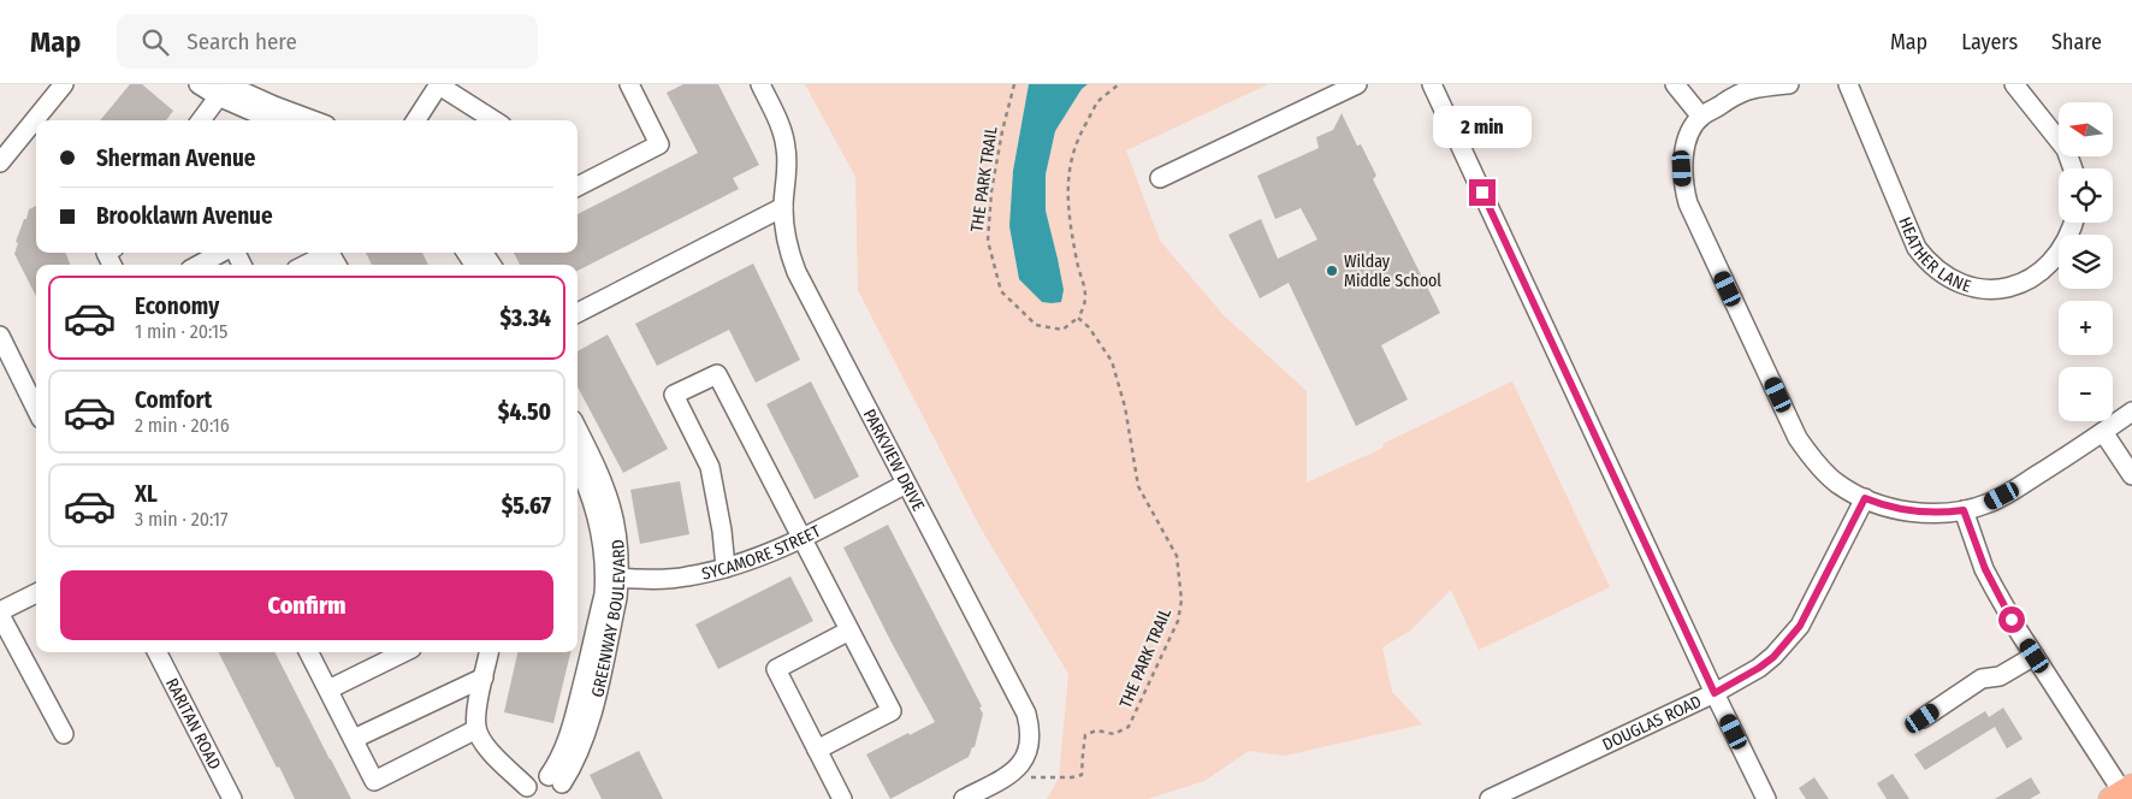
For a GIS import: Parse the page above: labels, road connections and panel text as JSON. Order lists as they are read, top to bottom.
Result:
{
  "streets": {
    "street": [
      "HEATHER LANE",
      "PARKVIEW DRIVE",
      "SYCAMORE STREET",
      "GREENWAY BOULEVARD",
      "RARITAN ROAD",
      "DOUGLAS ROAD"
    ],
    "path": ["THE PARK TRAIL"]
  },
  "crossings": [
    ["THE PARK TRAIL", "PARKVIEW DRIVE"],
    ["PARKVIEW DRIVE", "SYCAMORE STREET"],
    ["SYCAMORE STREET", "GREENWAY BOULEVARD"]
  ],
  "places": ["Wilday Middle School"],
  "north": "left",
  "page": {
    "header": "Map",
    "search": "Search here",
    "nav": ["Map", "Layers", "Share"],
    "map_buttons": ["+", "−"],
    "bubble": "2 min",
    "banner": ["Sherman Avenue", "Brooklawn Avenue"],
    "list": [
      {
        "name": "Economy",
        "note": "1 min · 20:15",
        "value": "$3.34"
      },
      {
        "name": "Comfort",
        "note": "2 min · 20:16",
        "value": "$4.50"
      },
      {
        "name": "XL",
        "note": "3 min · 20:17",
        "value": "$5.67"
      }
    ],
    "buttons": "Confirm"
  }
}
